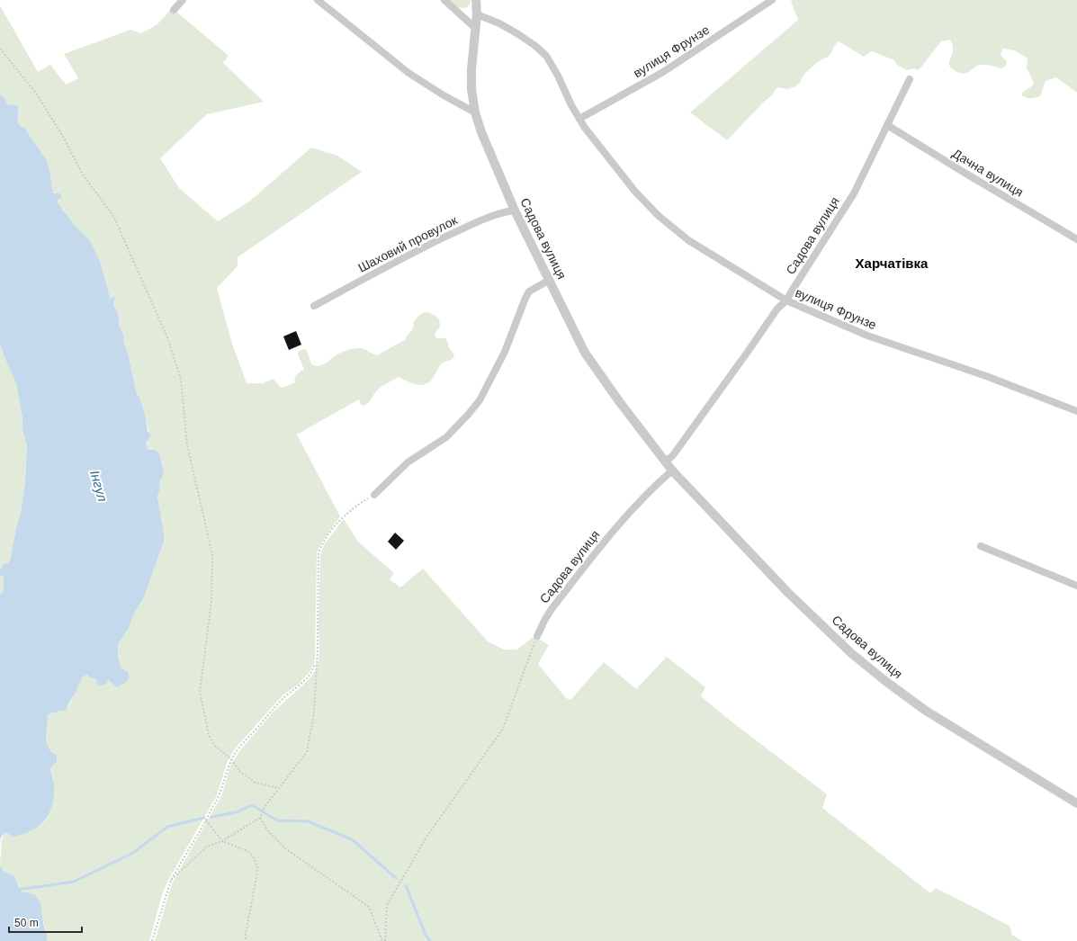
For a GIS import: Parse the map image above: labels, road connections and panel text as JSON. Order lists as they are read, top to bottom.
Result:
{
  "streets": {
    "street": [
      "вулиця Фрунзе",
      "Дачна вулиця",
      "Садова вулиця",
      "Шаховий провулок"
    ]
  },
  "crossings": [
    ["вулиця Фрунзе", "Садова вулиця"],
    ["Дачна вулиця", "Садова вулиця"],
    ["Садова вулиця", "Шаховий провулок"]
  ],
  "districts": ["Харчатівка"],
  "water": ["Інгул"],
  "scale_bar": "50 m"
}
